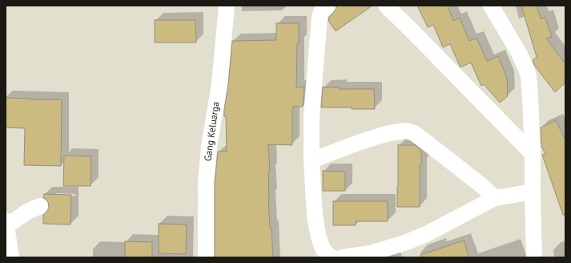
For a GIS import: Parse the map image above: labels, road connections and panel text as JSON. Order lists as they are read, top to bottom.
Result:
{
  "streets": {
    "street": ["Gang Keluarga"]
  }
}
